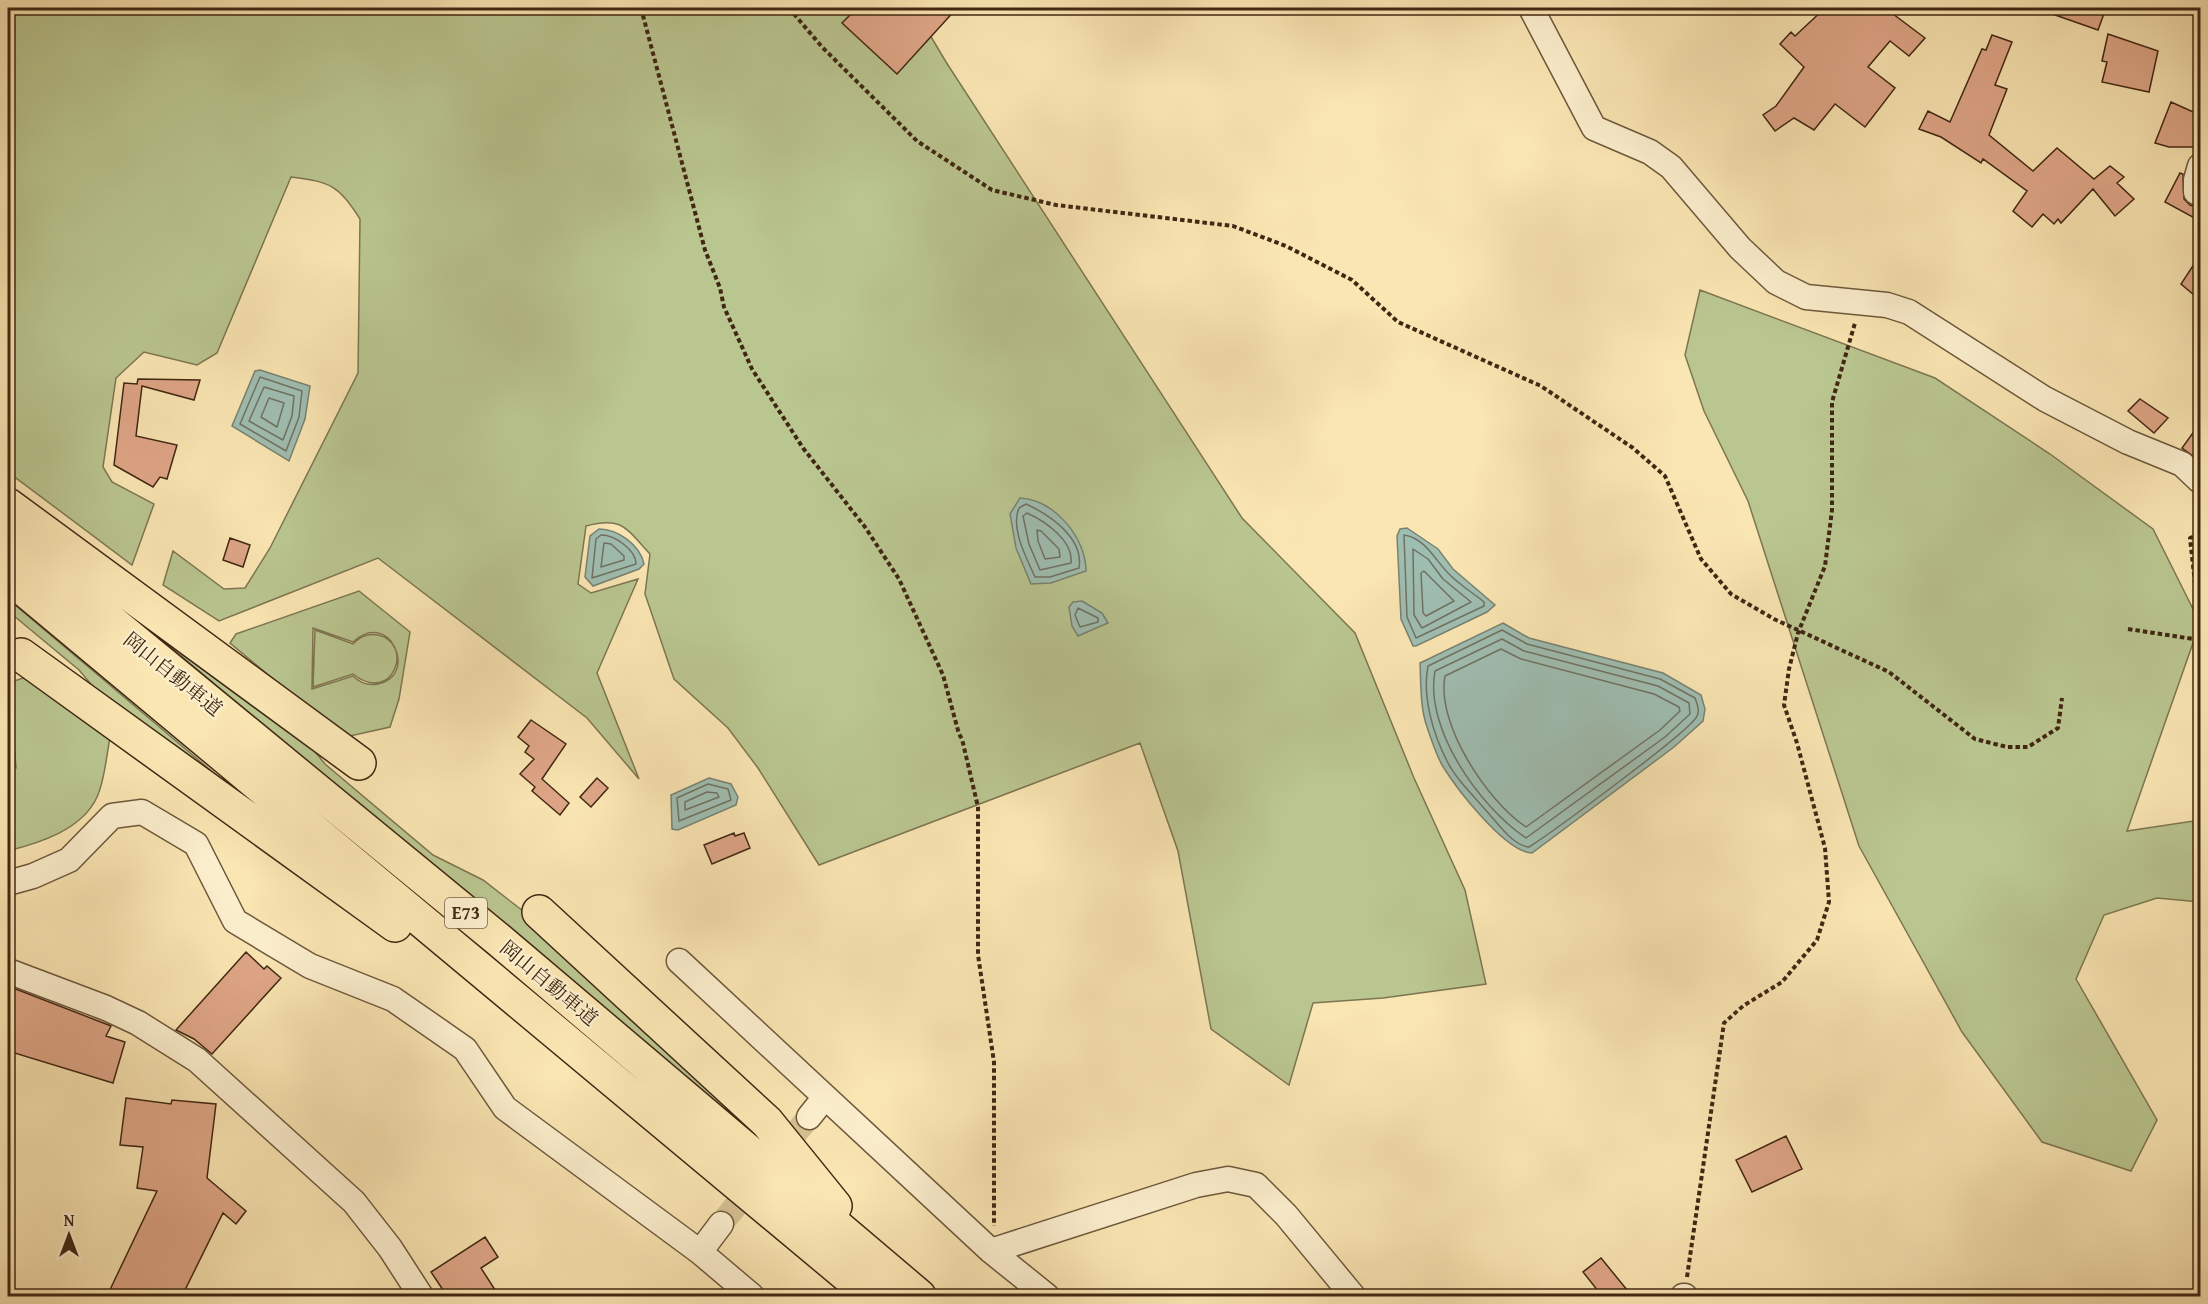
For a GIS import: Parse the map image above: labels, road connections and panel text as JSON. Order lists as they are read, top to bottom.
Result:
{
  "streets": {
    "highway": ["岡山自動車道", "E73"]
  },
  "north": "top"
}
